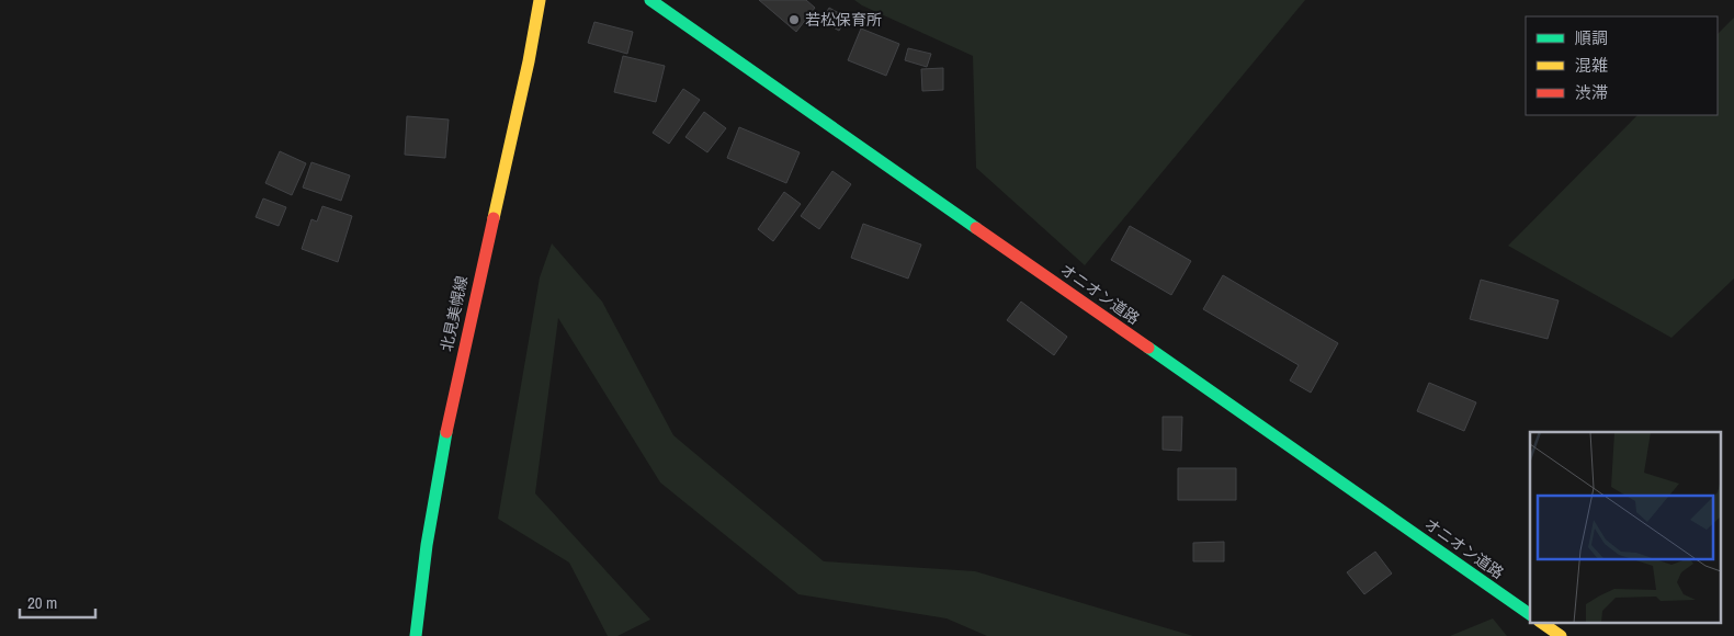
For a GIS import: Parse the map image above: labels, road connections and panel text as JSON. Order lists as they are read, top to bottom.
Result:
{
  "streets": {
    "street": ["オニオン道路", "北見美幌線"]
  },
  "places": ["若松保育所"],
  "legend": ["順調", "混雑", "渋滞"],
  "scale_bar": "20 m"
}
